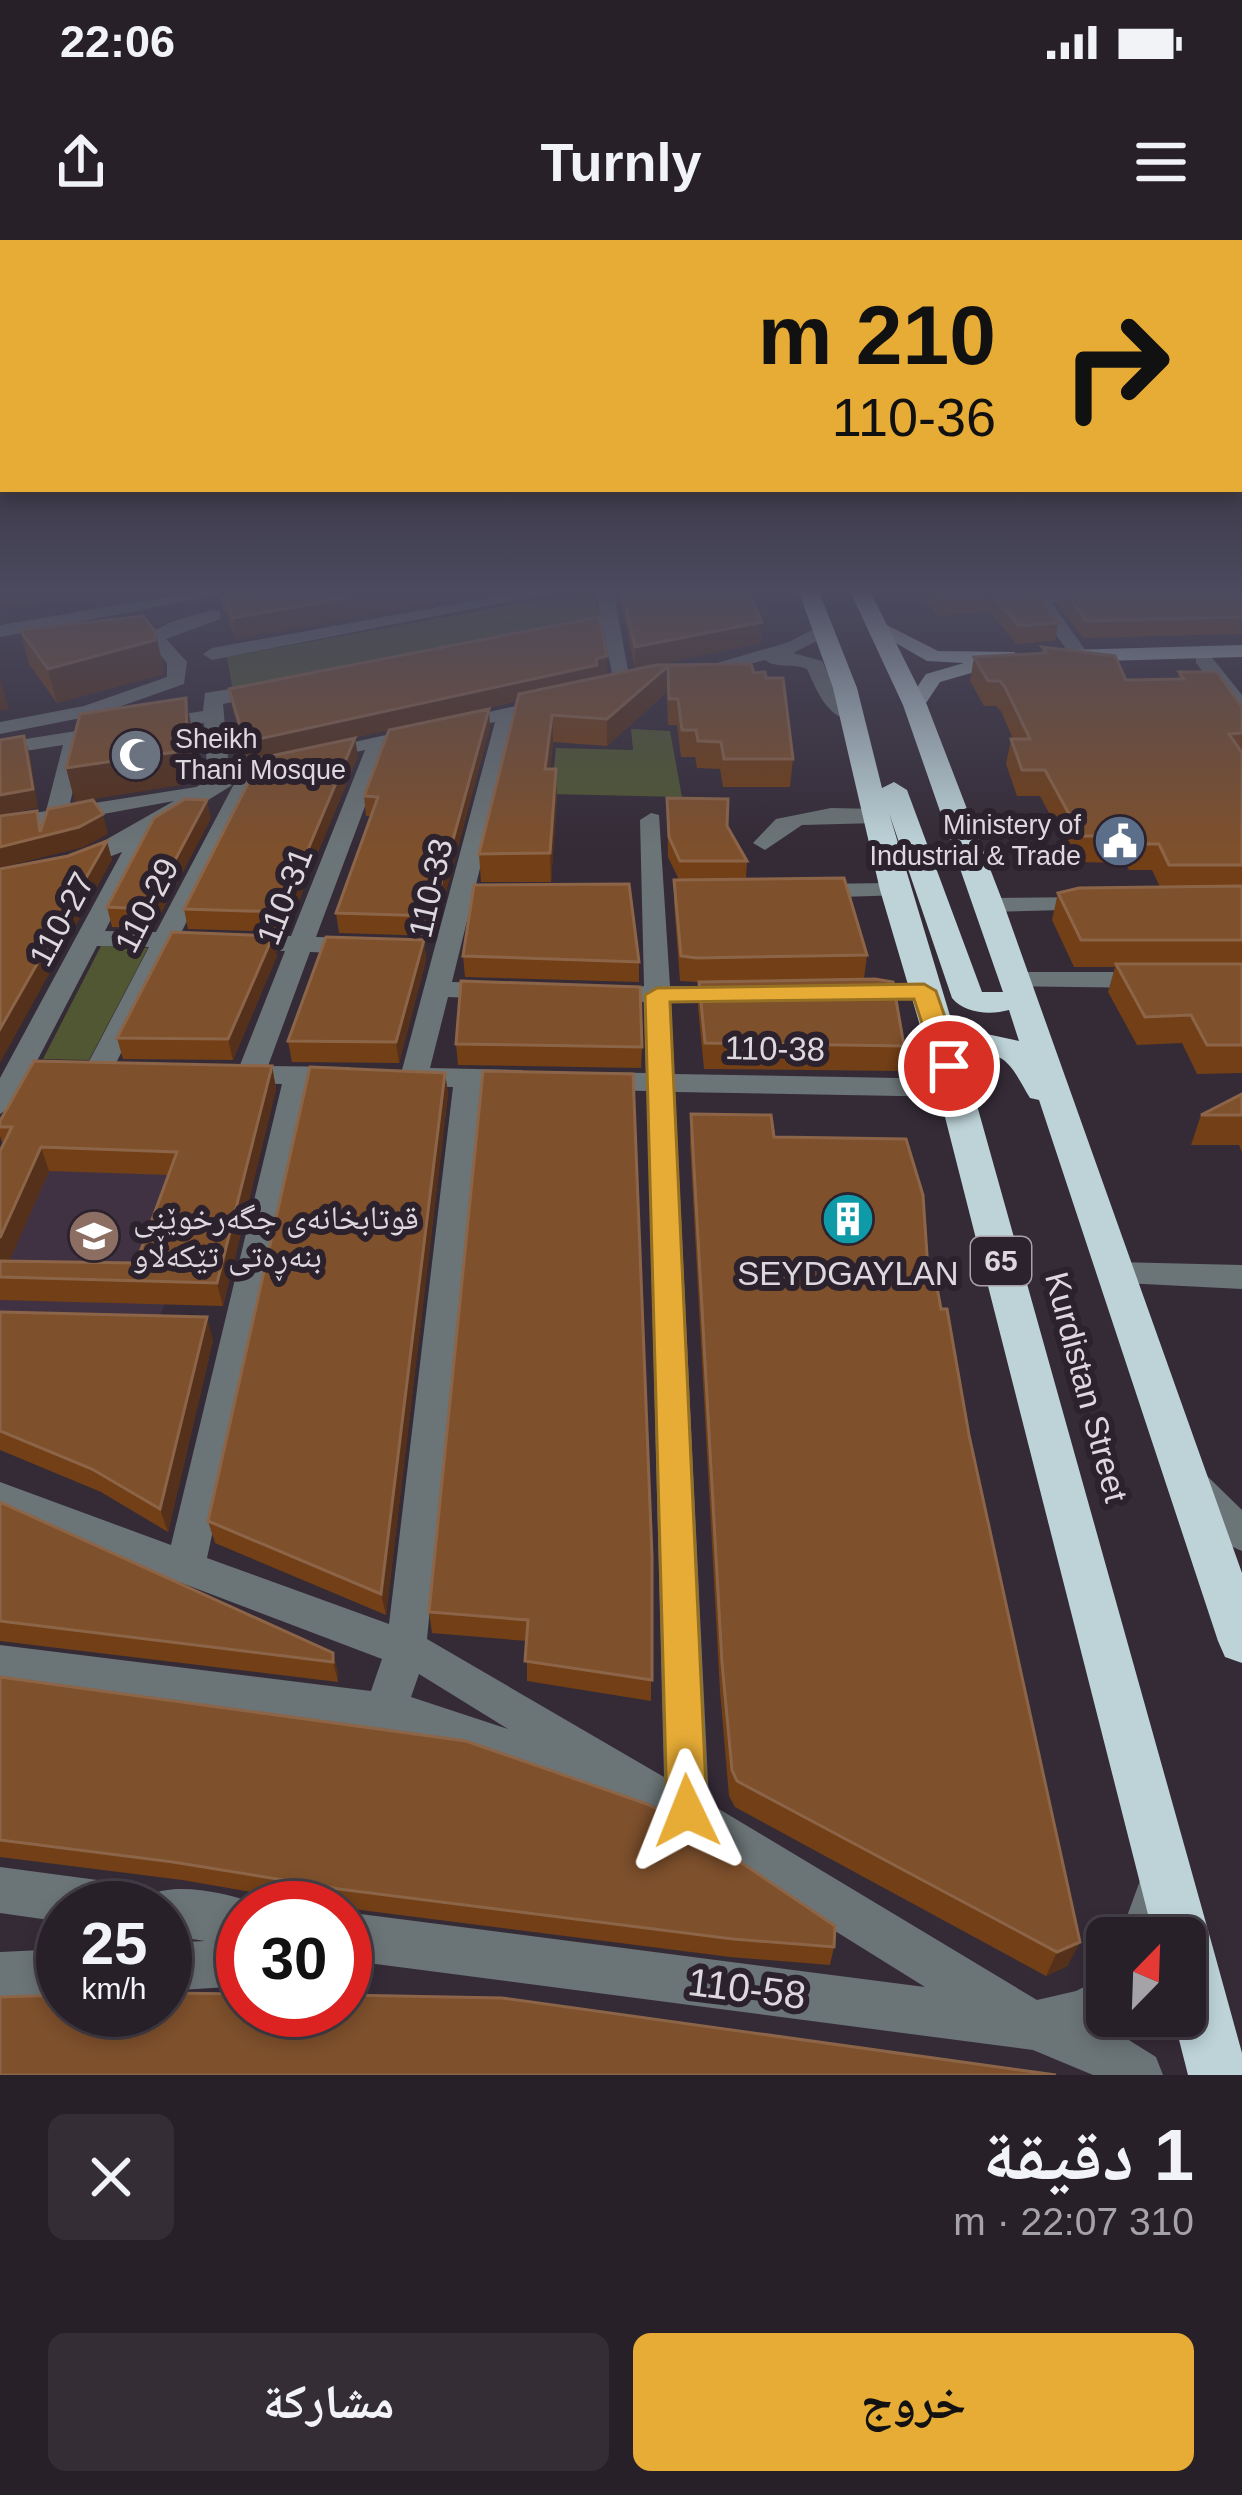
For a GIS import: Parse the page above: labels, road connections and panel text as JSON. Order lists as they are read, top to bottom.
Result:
{
  "streets": {
    "highway": ["65", "Kurdistan Street"],
    "street": [
      "110-33",
      "110-31",
      "110-29",
      "110-27",
      "110-38",
      "110-58"
    ]
  },
  "crossings": [
    ["110-33", "110-38"],
    ["110-31", "110-38"],
    ["110-29", "110-27"],
    ["110-38", "Kurdistan Street"]
  ],
  "places": {
    "mosque": ["Sheikh Thani Mosque"],
    "public building": ["Ministery of Industrial & Trade"],
    "building": ["SEYDGAYLAN"],
    "school or university": ["قوتابخانەی جگەرخوێنی بنەڕەتی تێکەڵاو"]
  },
  "north": "top right",
  "page": {
    "status": "22:06",
    "header": "Turnly",
    "turn": ["210 m", "110-36"],
    "speed": "25 km/h",
    "limit": "30",
    "heading": ["1 دقيقة", "310 m · 22:07"],
    "buttons": ["خروج", "مشاركة"]
  }
}
